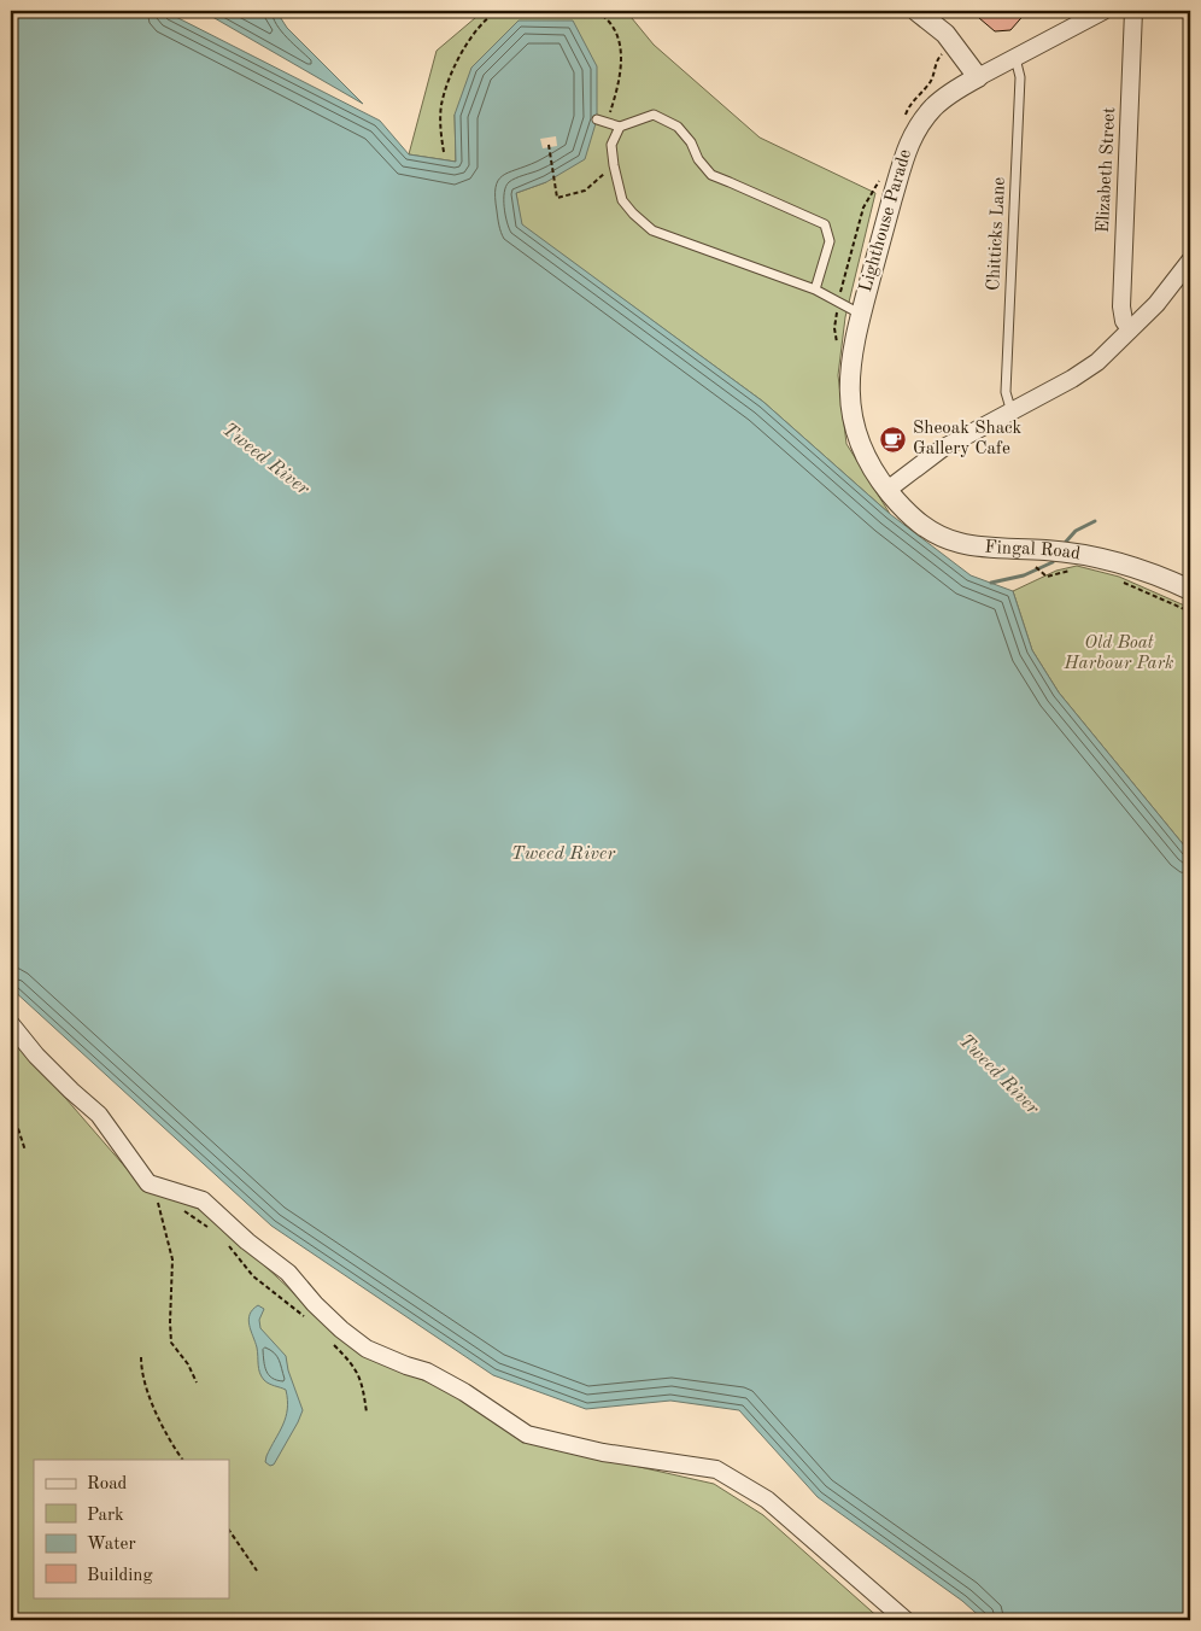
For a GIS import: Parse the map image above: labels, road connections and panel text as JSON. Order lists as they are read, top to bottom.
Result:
{
  "streets": {
    "street": ["Elizabeth Street", "Lighthouse Parade", "Fingal Road"],
    "lane": ["Chitticks Lane"]
  },
  "crossings": [
    ["Lighthouse Parade", "Chitticks Lane"],
    ["Lighthouse Parade", "Fingal Road"]
  ],
  "water": ["Tweed River"],
  "parks": ["Old Boat Harbour Park"],
  "places": {
    "cafe": ["Sheoak Shack Gallery Cafe"]
  },
  "legend": [
    "Road",
    "Park",
    "Water",
    "Building"
  ]
}
